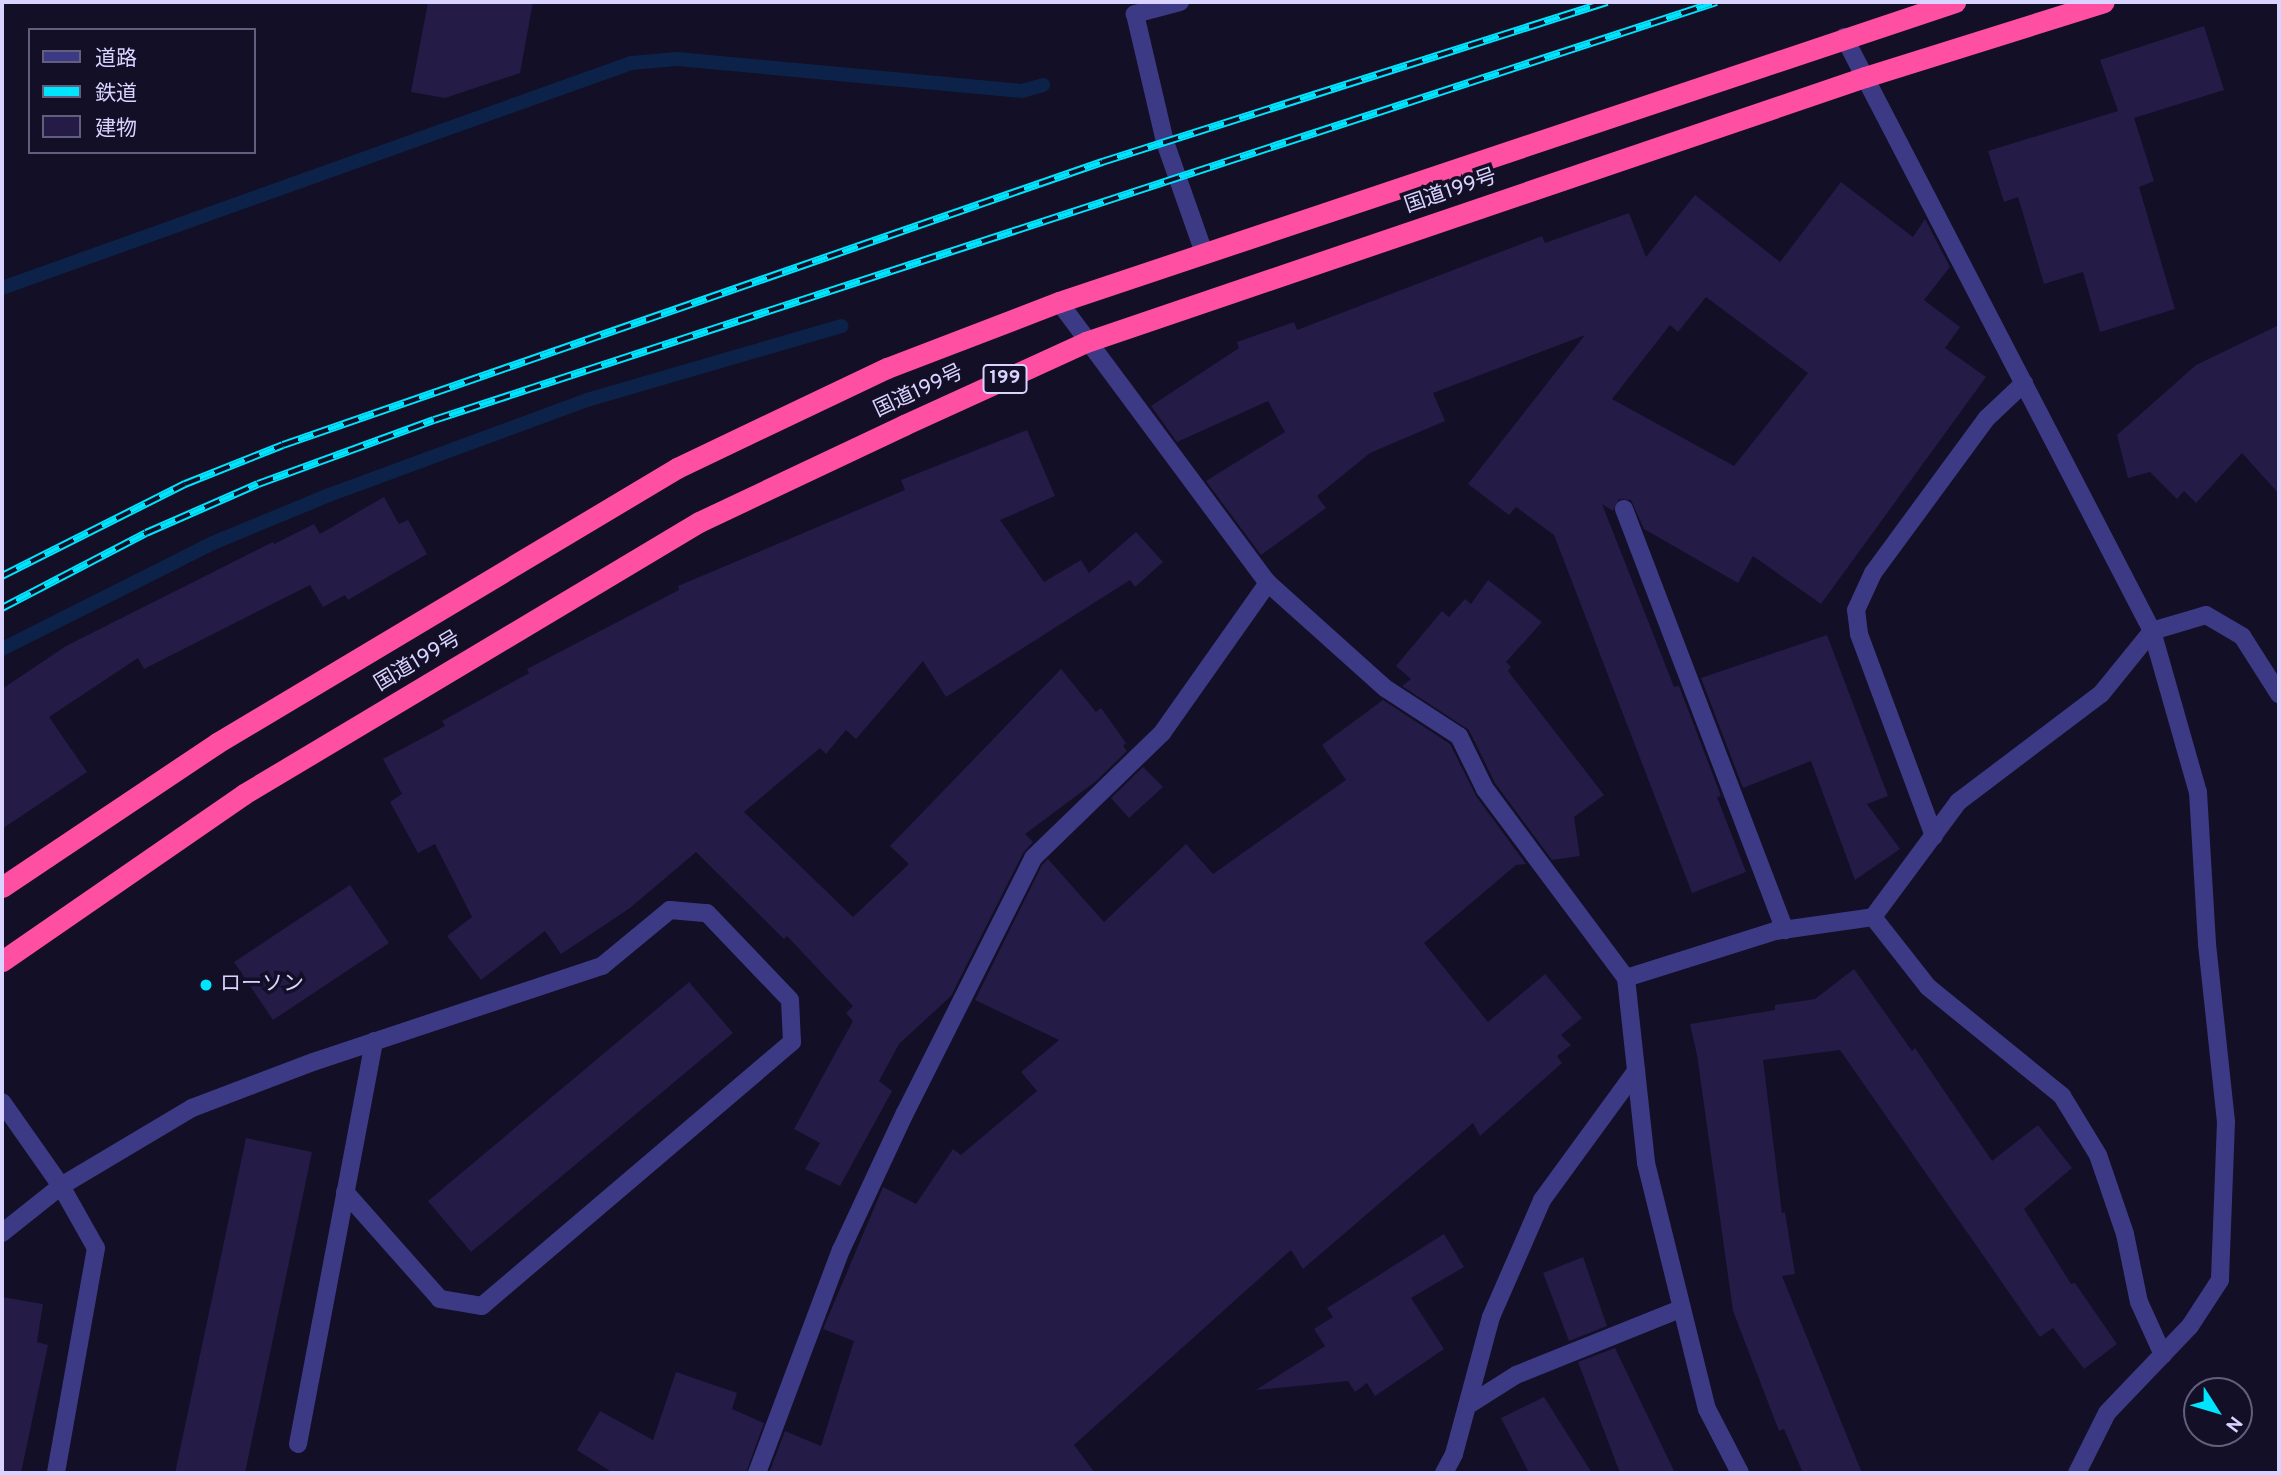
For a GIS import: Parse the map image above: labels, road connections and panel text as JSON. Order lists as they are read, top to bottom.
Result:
{
  "streets": {
    "highway": ["国道199号", "199"]
  },
  "places": ["ローソン"],
  "legend": ["道路", "鉄道", "建物"],
  "north": "bottom right"
}
